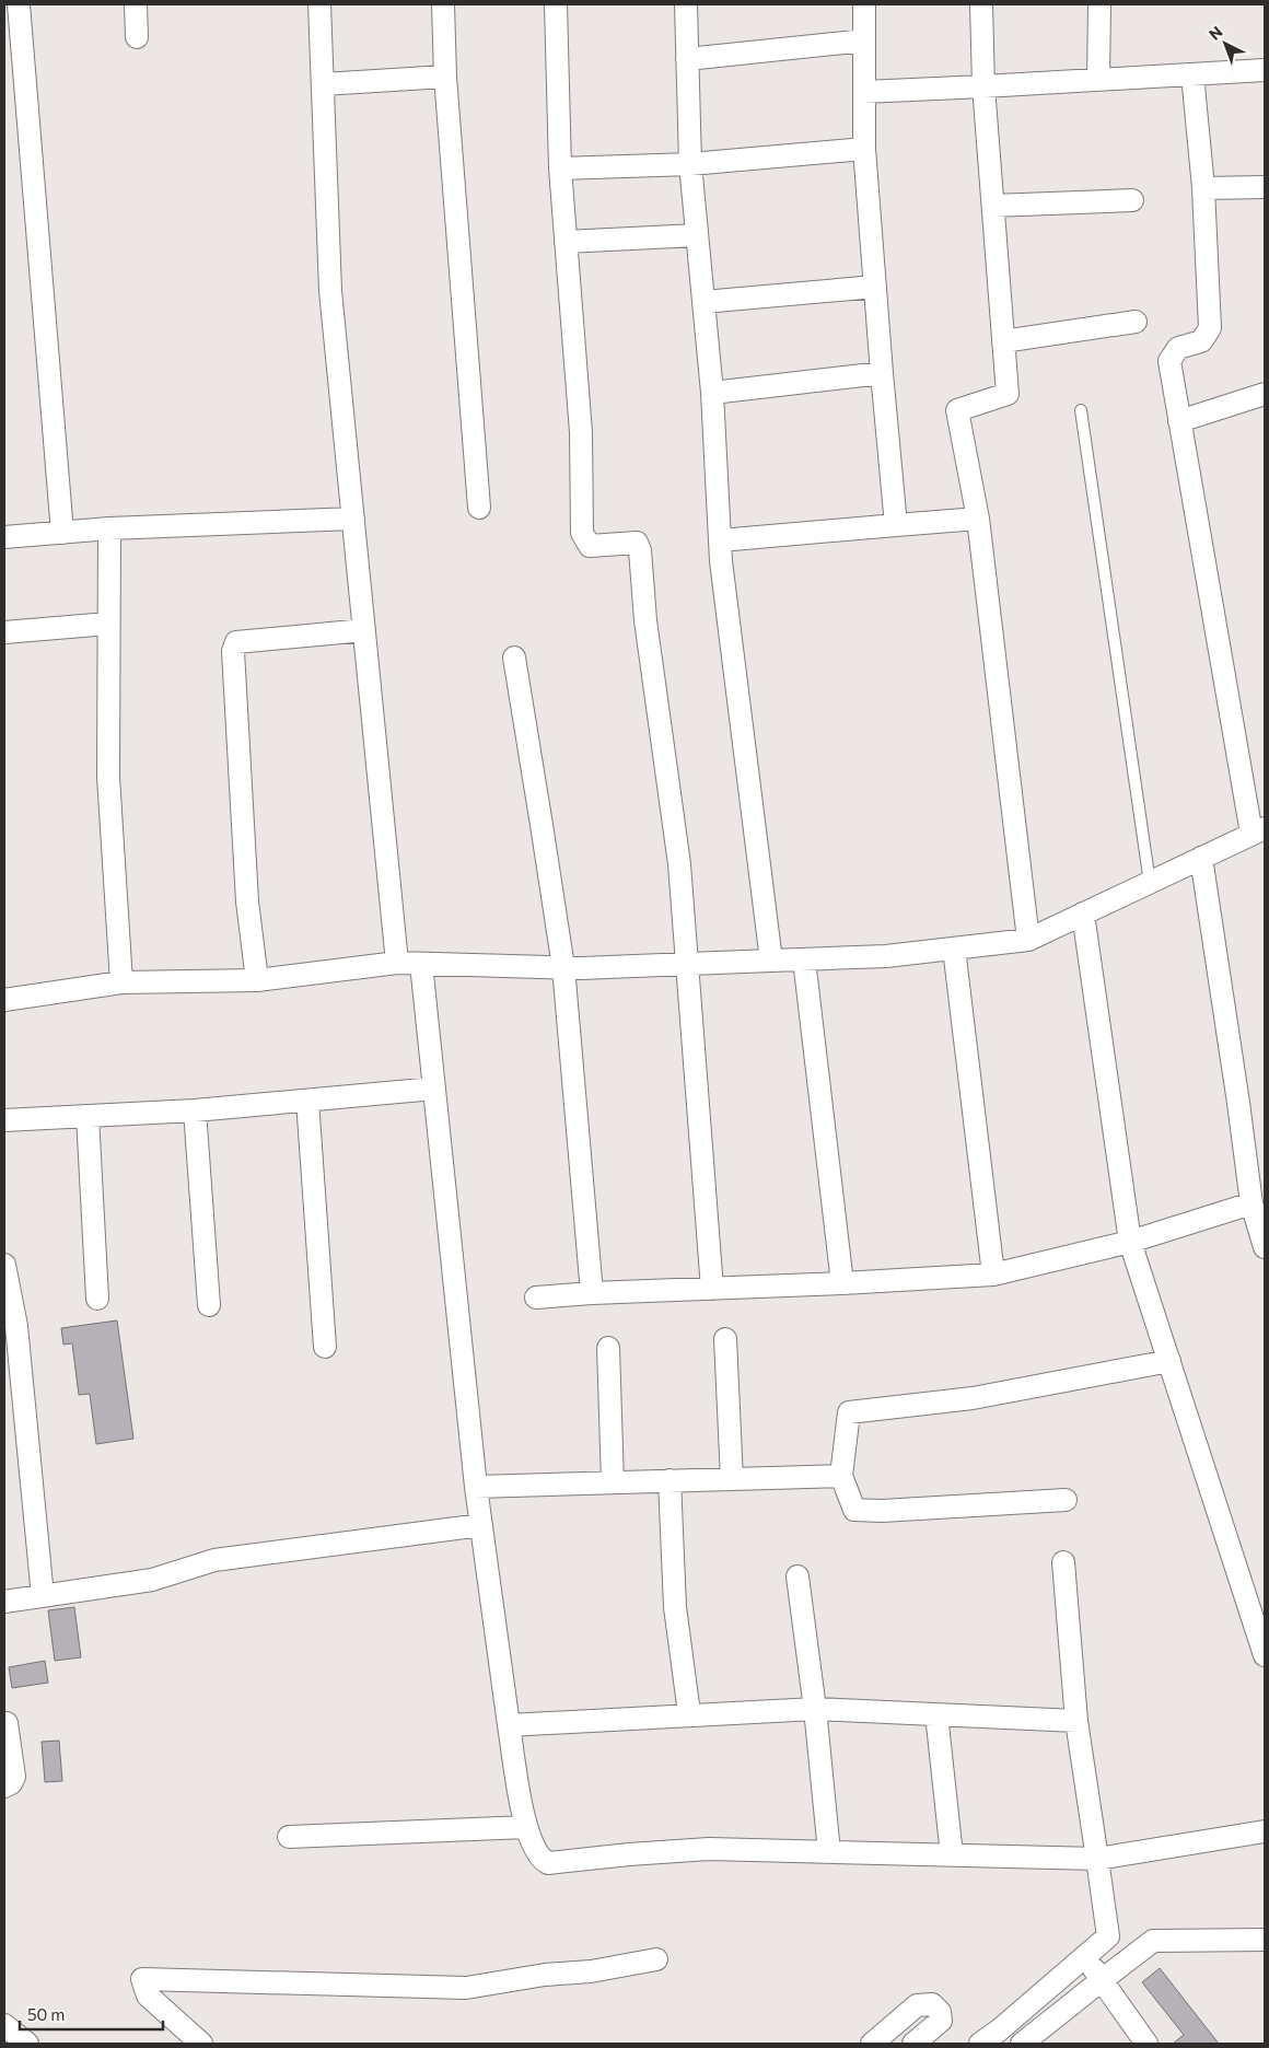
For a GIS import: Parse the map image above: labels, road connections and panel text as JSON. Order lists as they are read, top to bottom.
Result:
{
  "scale_bar": "50 m",
  "north": "top left"
}
